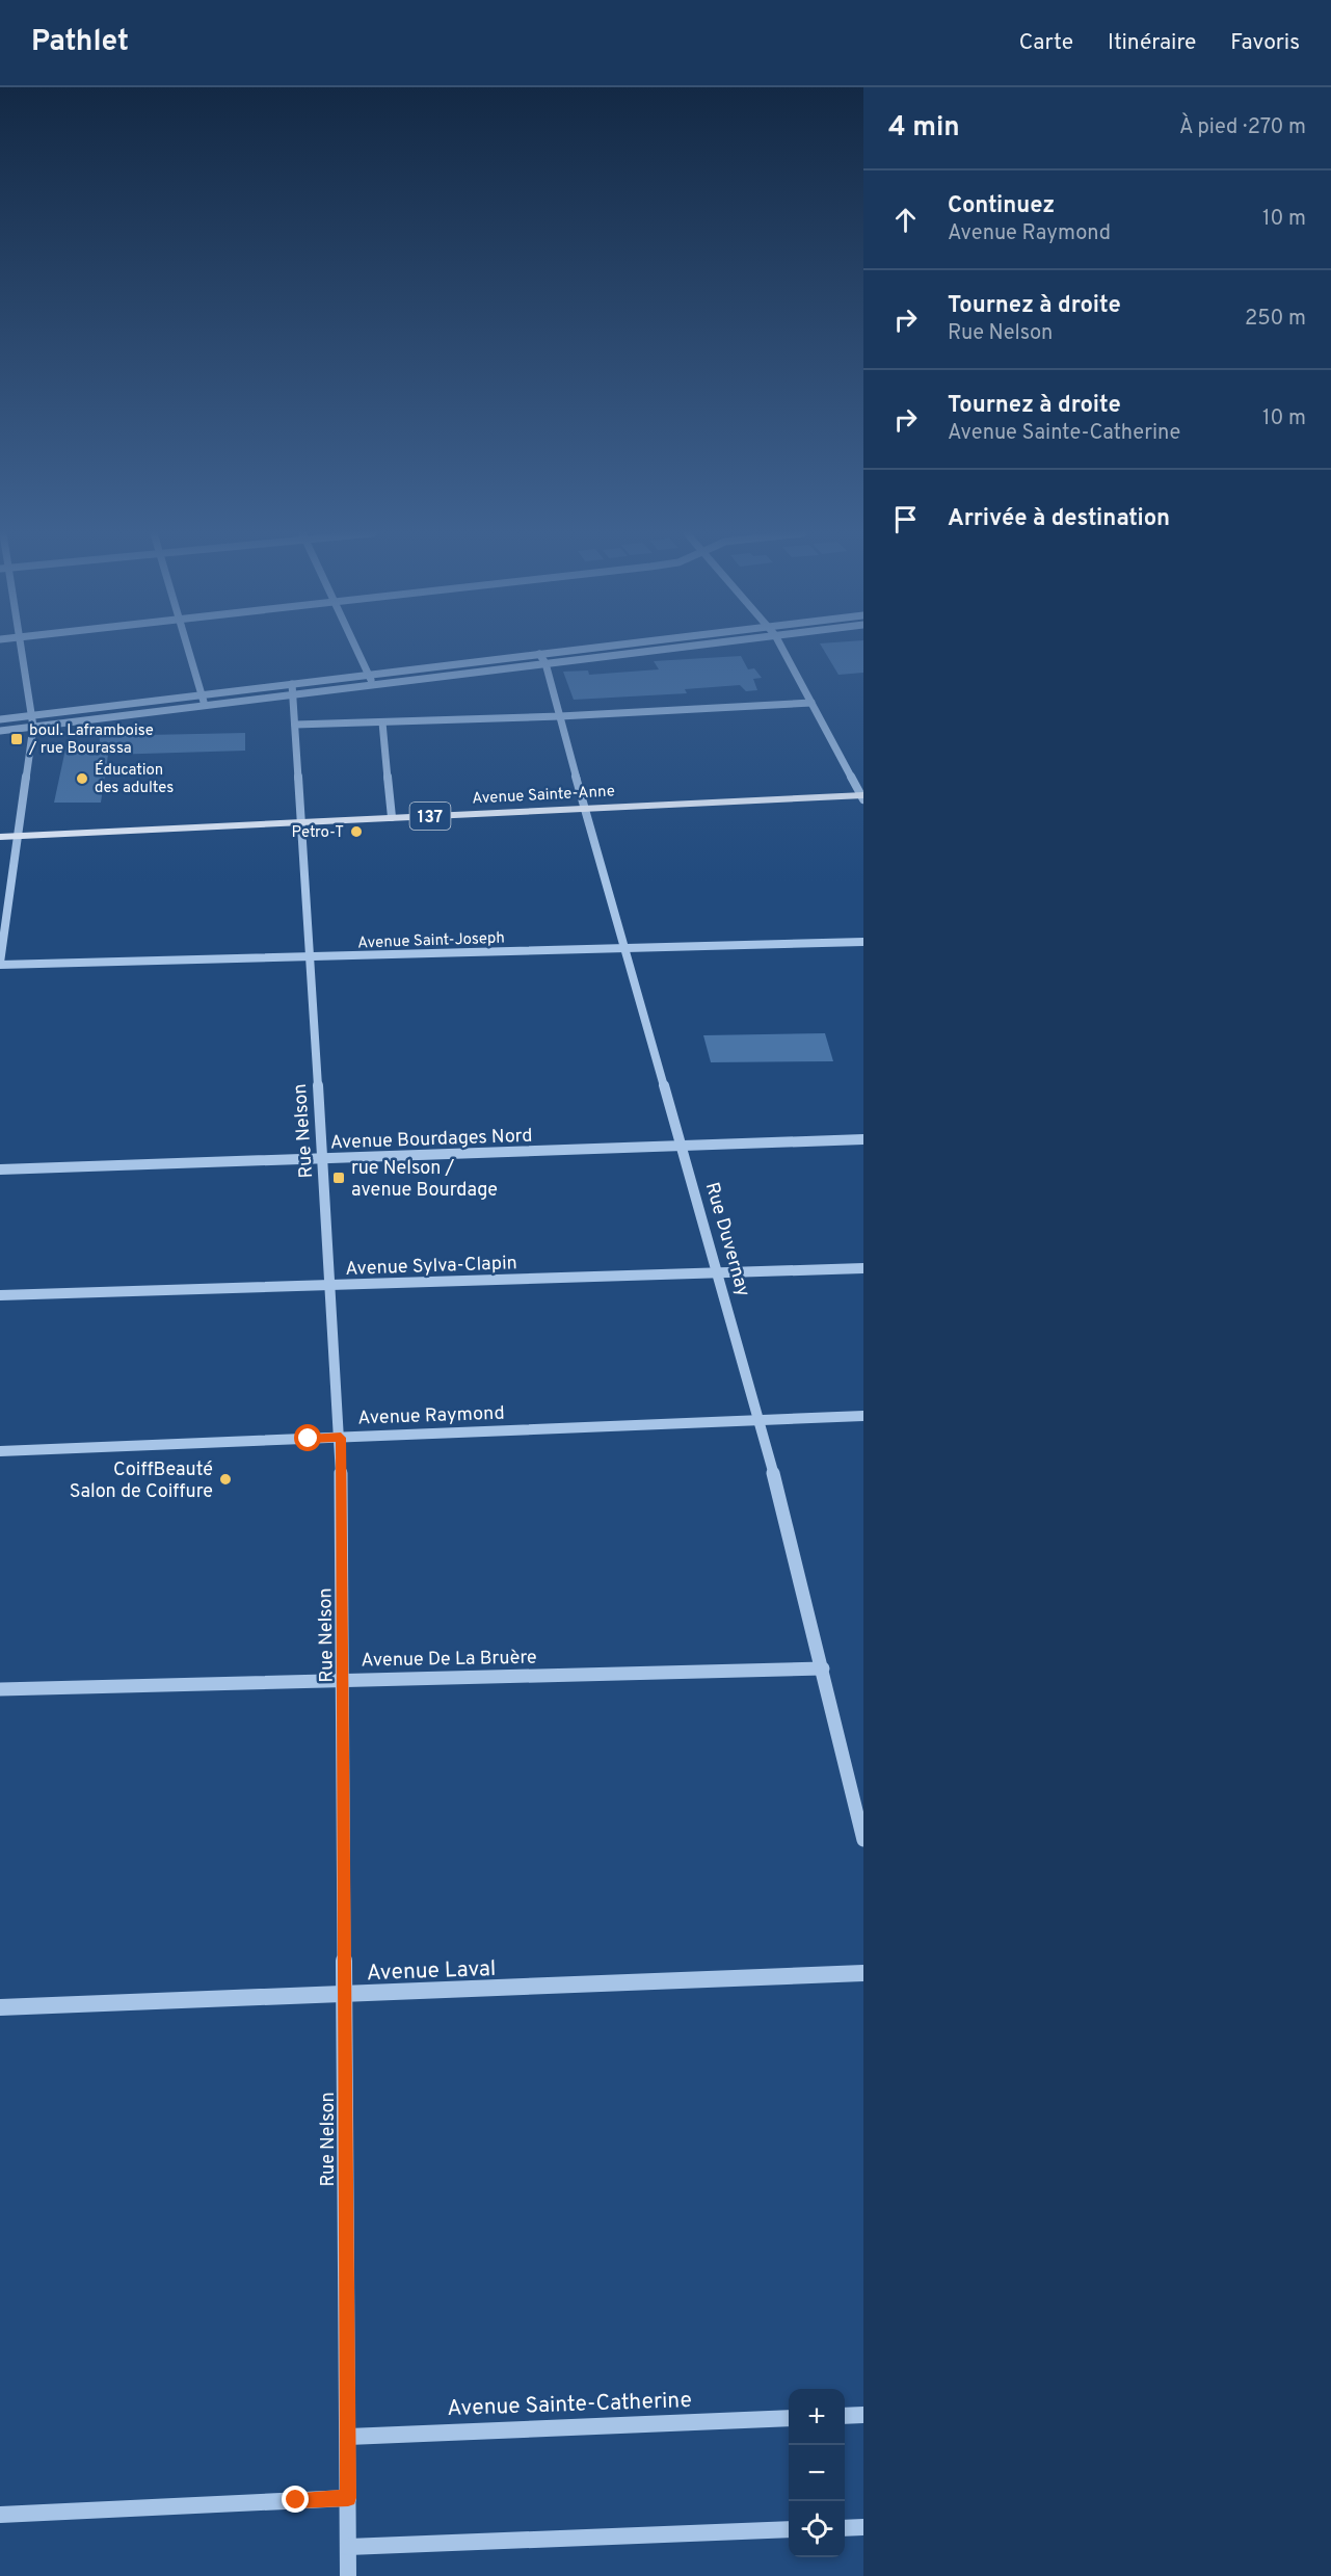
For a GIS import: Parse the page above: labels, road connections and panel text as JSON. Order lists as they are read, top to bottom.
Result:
{
  "streets": {
    "main road": ["Avenue Sainte-Anne", "137"],
    "street": [
      "Avenue Saint-Joseph",
      "Rue Nelson",
      "Avenue Bourdages Nord",
      "Rue Duvernay",
      "Avenue Sylva-Clapin",
      "Avenue Raymond",
      "Avenue De La Bruère",
      "Avenue Laval",
      "Avenue Sainte-Catherine"
    ]
  },
  "crossings": [
    ["Avenue Sainte-Anne", "Rue Nelson"],
    ["Avenue Sainte-Anne", "Rue Duvernay"],
    ["Avenue Saint-Joseph", "Rue Nelson"],
    ["Avenue Saint-Joseph", "Rue Duvernay"],
    ["Rue Nelson", "Avenue Bourdages Nord"],
    ["Rue Nelson", "Avenue Sylva-Clapin"],
    ["Rue Nelson", "Avenue Raymond"],
    ["Rue Nelson", "Avenue De La Bruère"],
    ["Rue Nelson", "Avenue Laval"],
    ["Rue Nelson", "Avenue Sainte-Catherine"],
    ["Avenue Bourdages Nord", "Rue Duvernay"],
    ["Rue Duvernay", "Avenue Sylva-Clapin"],
    ["Rue Duvernay", "Avenue Raymond"],
    ["Rue Duvernay", "Avenue De La Bruère"]
  ],
  "places": {
    "transit": ["boul. Laframboise / rue Bourassa", "rue Nelson / avenue Bourdage"],
    "other": ["Éducation des adultes", "Petro-T", "CoiffBeauté Salon de Coiffure"]
  },
  "page": {
    "header": "Pathlet",
    "nav": ["Carte", "Itinéraire", "Favoris"],
    "heading": ["4 min", "À pied · 270 m"],
    "list": [
      ["Continuez", "Avenue Raymond", "10 m"],
      ["Tournez à droite", "Rue Nelson", "250 m"],
      ["Tournez à droite", "Avenue Sainte-Catherine", "10 m"],
      "Arrivée à destination"
    ],
    "map_buttons": ["+", "−"]
  }
}
